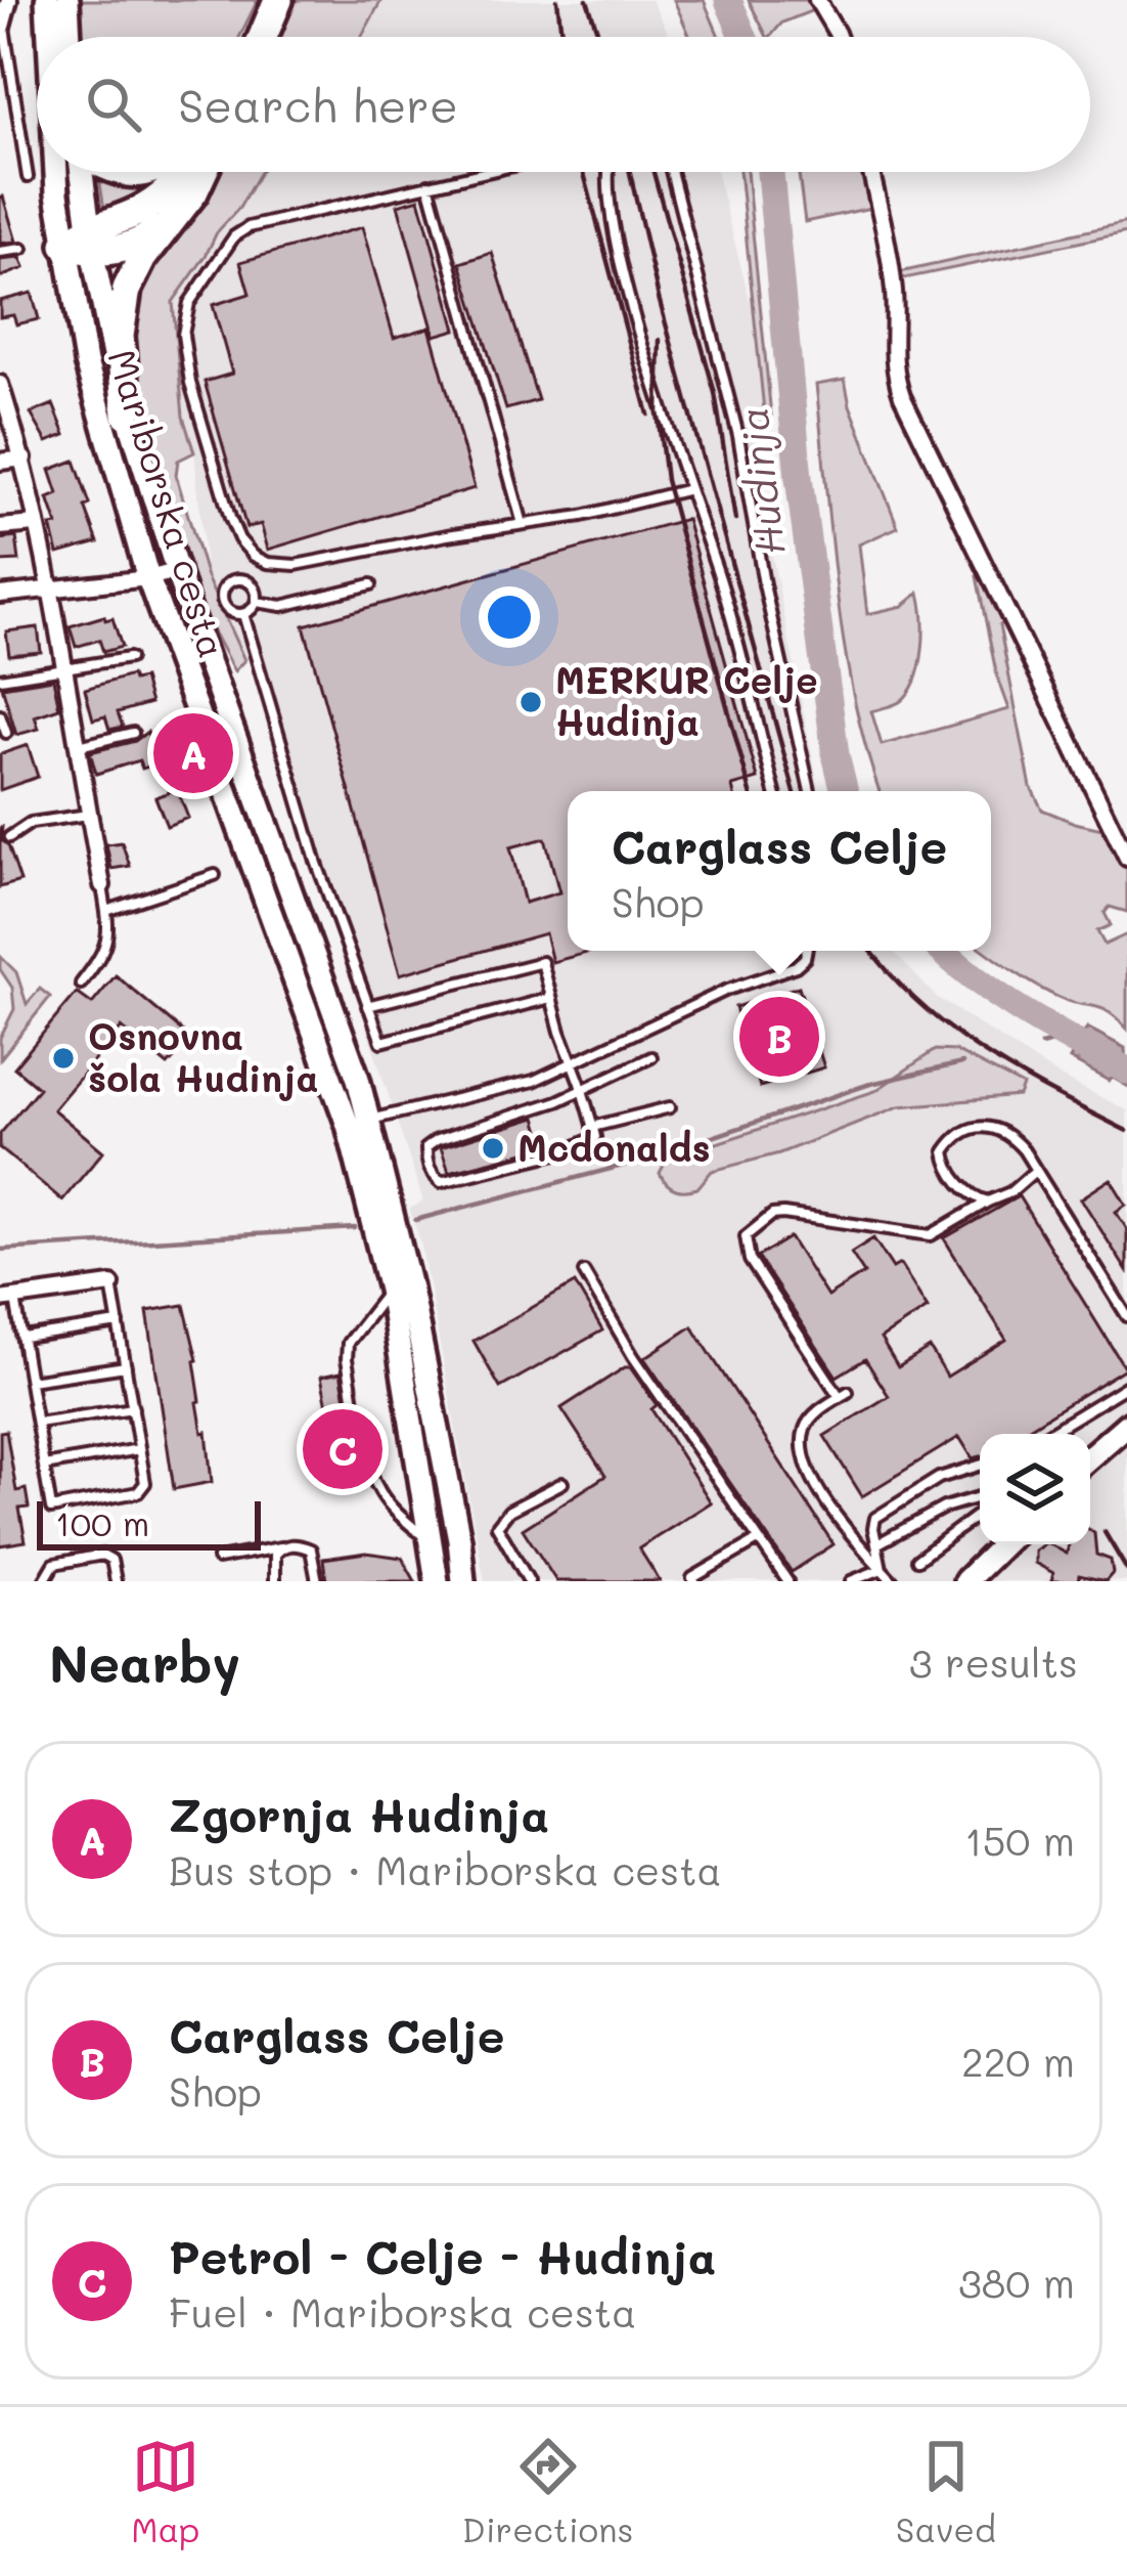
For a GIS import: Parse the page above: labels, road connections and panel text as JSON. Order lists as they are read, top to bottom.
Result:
{
  "streets": {
    "main road": ["Mariborska cesta"]
  },
  "water": ["Hudinja"],
  "places": ["MERKUR Celje Hudinja", "Osnovna šola Hudinja", "Mcdonalds"],
  "scale_bar": "100 m",
  "page": {
    "search": "Search here",
    "pins": ["A", "B", "C"],
    "popup": ["Carglass Celje", "Shop"],
    "scale": "100 m",
    "heading": ["Nearby", "3 results"],
    "list": [
      {
        "mark": "A",
        "name": "Zgornja Hudinja",
        "note": "Bus stop · Mariborska cesta",
        "value": "150 m"
      },
      {
        "mark": "B",
        "name": "Carglass Celje",
        "note": "Shop",
        "value": "220 m"
      },
      {
        "mark": "C",
        "name": "Petrol - Celje - Hudinja",
        "note": "Fuel · Mariborska cesta",
        "value": "380 m"
      }
    ],
    "nav": ["Map", "Directions", "Saved"]
  }
}
